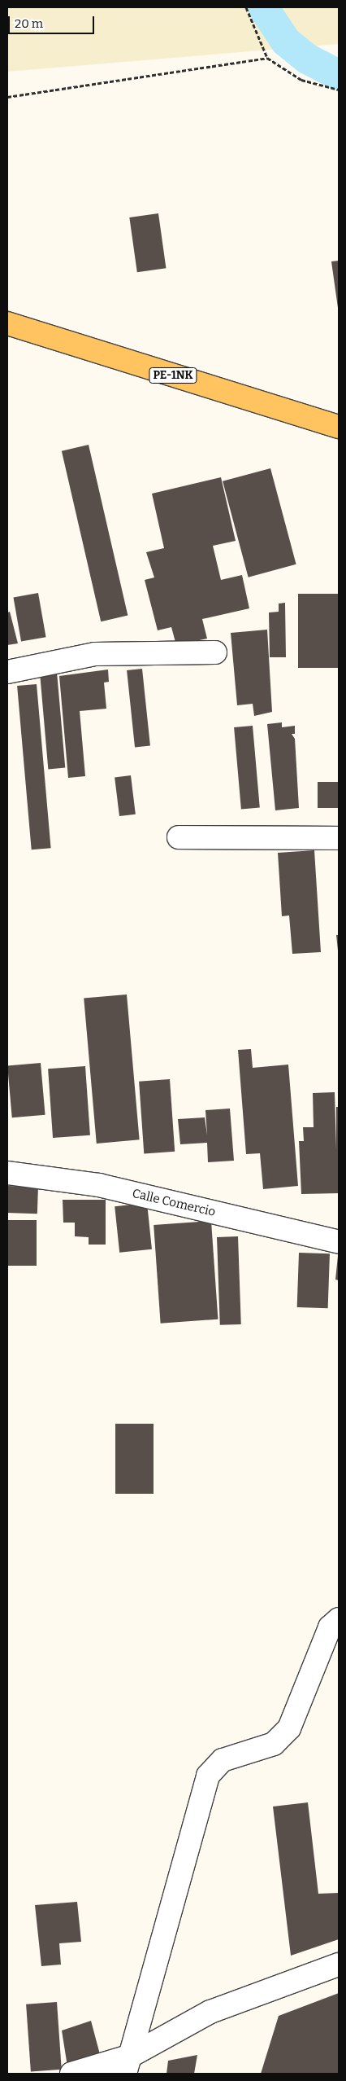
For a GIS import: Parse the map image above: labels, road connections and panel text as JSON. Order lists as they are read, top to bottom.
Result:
{
  "streets": {
    "main road": ["PE-1NK"],
    "street": ["Calle Comercio"]
  },
  "scale_bar": "20 m"
}
